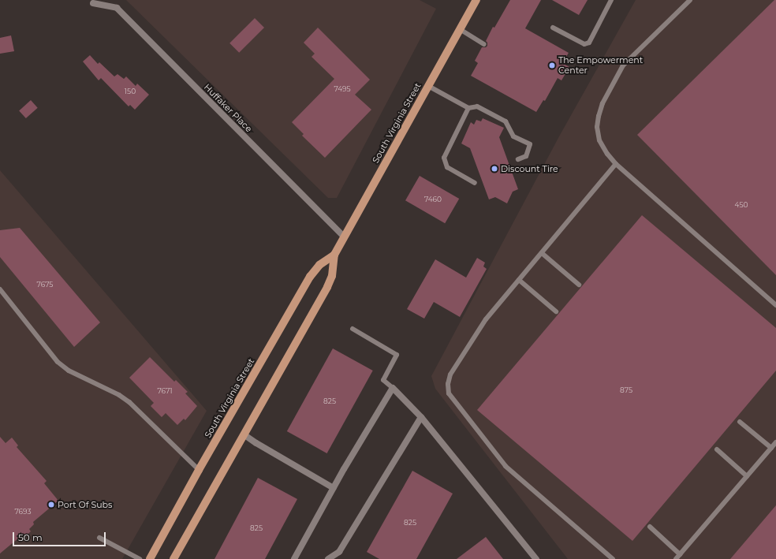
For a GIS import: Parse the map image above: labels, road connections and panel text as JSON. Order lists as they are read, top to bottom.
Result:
{
  "streets": {
    "main road": ["South Virginia Street"],
    "street": ["Huffaker Place"]
  },
  "crossings": [
    ["Huffaker Place", "South Virginia Street"]
  ],
  "places": ["The Empowerment Center", "Discount Tire", "Port Of Subs"],
  "house_numbers": [
    "7495",
    "150",
    "7460",
    "450",
    "7675",
    "875",
    "7671",
    "825",
    "7693",
    "825",
    "825"
  ],
  "scale_bar": "50 m"
}
